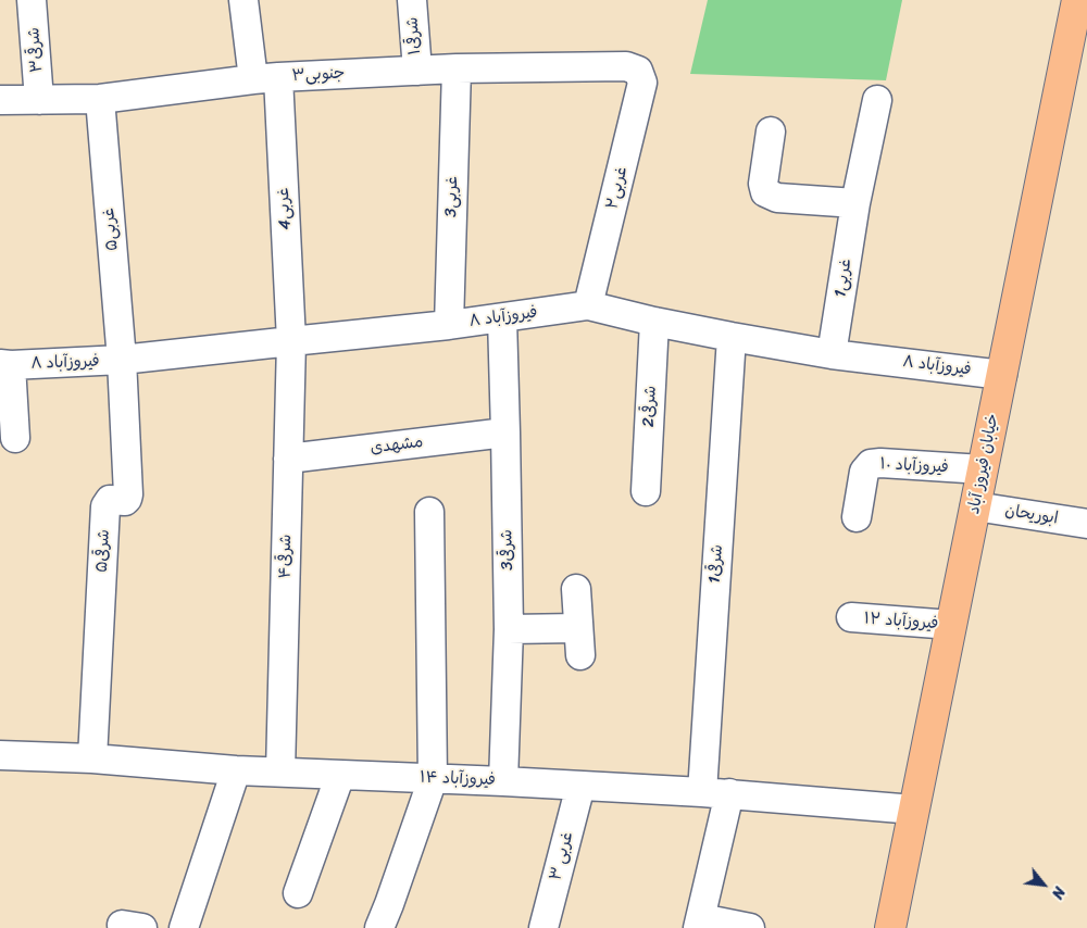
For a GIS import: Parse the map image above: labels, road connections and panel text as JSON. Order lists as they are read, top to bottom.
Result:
{
  "streets": {
    "main road": ["خیابان فیروز آباد"],
    "street": [
      "شرقی۱",
      "شرقی۳",
      "جنوبی۳",
      "غربی۲",
      "غربی3",
      "غربی4",
      "غربی۵",
      "غربی1",
      "فیروزآباد ۸",
      "شرقی2",
      "مشهدی",
      "فیروزآباد ۱۰",
      "ابوریحان",
      "شرقی3",
      "شرقی۵",
      "شرقی۴",
      "شرقی1",
      "فیروزآباد ۱۲",
      "فیروزآباد ۱۴",
      "غربی ۳"
    ]
  },
  "crossings": [
    ["شرقی۱", "جنوبی۳"],
    ["شرقی۳", "جنوبی۳"],
    ["جنوبی۳", "غربی۲"],
    ["جنوبی۳", "غربی3"],
    ["جنوبی۳", "غربی4"],
    ["جنوبی۳", "غربی۵"],
    ["غربی۲", "فیروزآباد ۸"],
    ["غربی3", "فیروزآباد ۸"],
    ["غربی4", "فیروزآباد ۸"],
    ["غربی4", "شرقی۴"],
    ["غربی۵", "فیروزآباد ۸"],
    ["غربی۵", "شرقی۵"],
    ["غربی1", "فیروزآباد ۸"],
    ["فیروزآباد ۸", "شرقی2"],
    ["فیروزآباد ۸", "خیابان فیروز آباد"],
    ["فیروزآباد ۸", "شرقی3"],
    ["فیروزآباد ۸", "شرقی۵"],
    ["فیروزآباد ۸", "شرقی۴"],
    ["فیروزآباد ۸", "شرقی1"],
    ["مشهدی", "شرقی3"],
    ["مشهدی", "شرقی۴"],
    ["خیابان فیروز آباد", "فیروزآباد ۱۰"],
    ["خیابان فیروز آباد", "ابوریحان"],
    ["خیابان فیروز آباد", "فیروزآباد ۱۲"],
    ["خیابان فیروز آباد", "فیروزآباد ۱۴"],
    ["شرقی3", "فیروزآباد ۱۴"],
    ["شرقی۵", "فیروزآباد ۱۴"],
    ["شرقی۴", "فیروزآباد ۱۴"],
    ["شرقی1", "فیروزآباد ۱۴"],
    ["فیروزآباد ۱۴", "غربی ۳"]
  ],
  "north": "bottom right"
}
